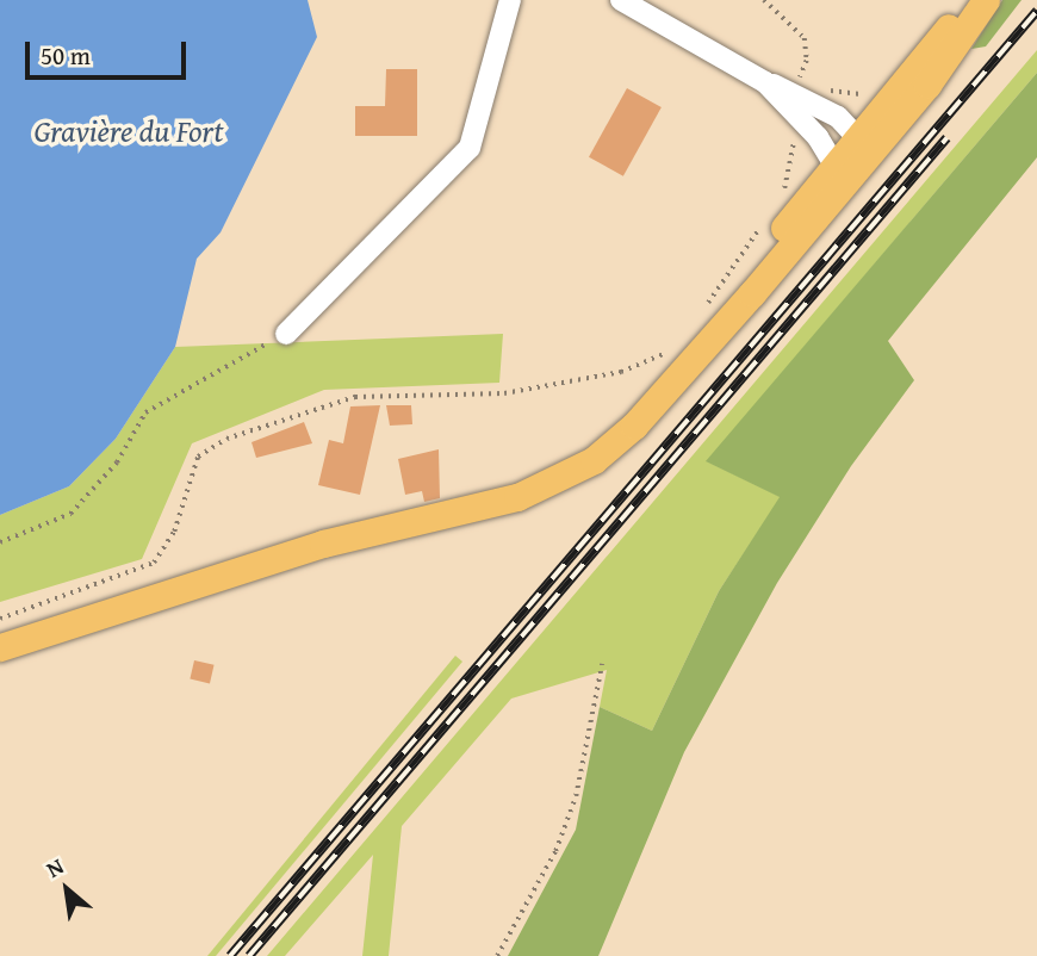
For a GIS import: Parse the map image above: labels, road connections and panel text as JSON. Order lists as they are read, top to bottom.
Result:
{
  "water": ["Gravière du Fort"],
  "scale_bar": "50 m",
  "north": "top left"
}
